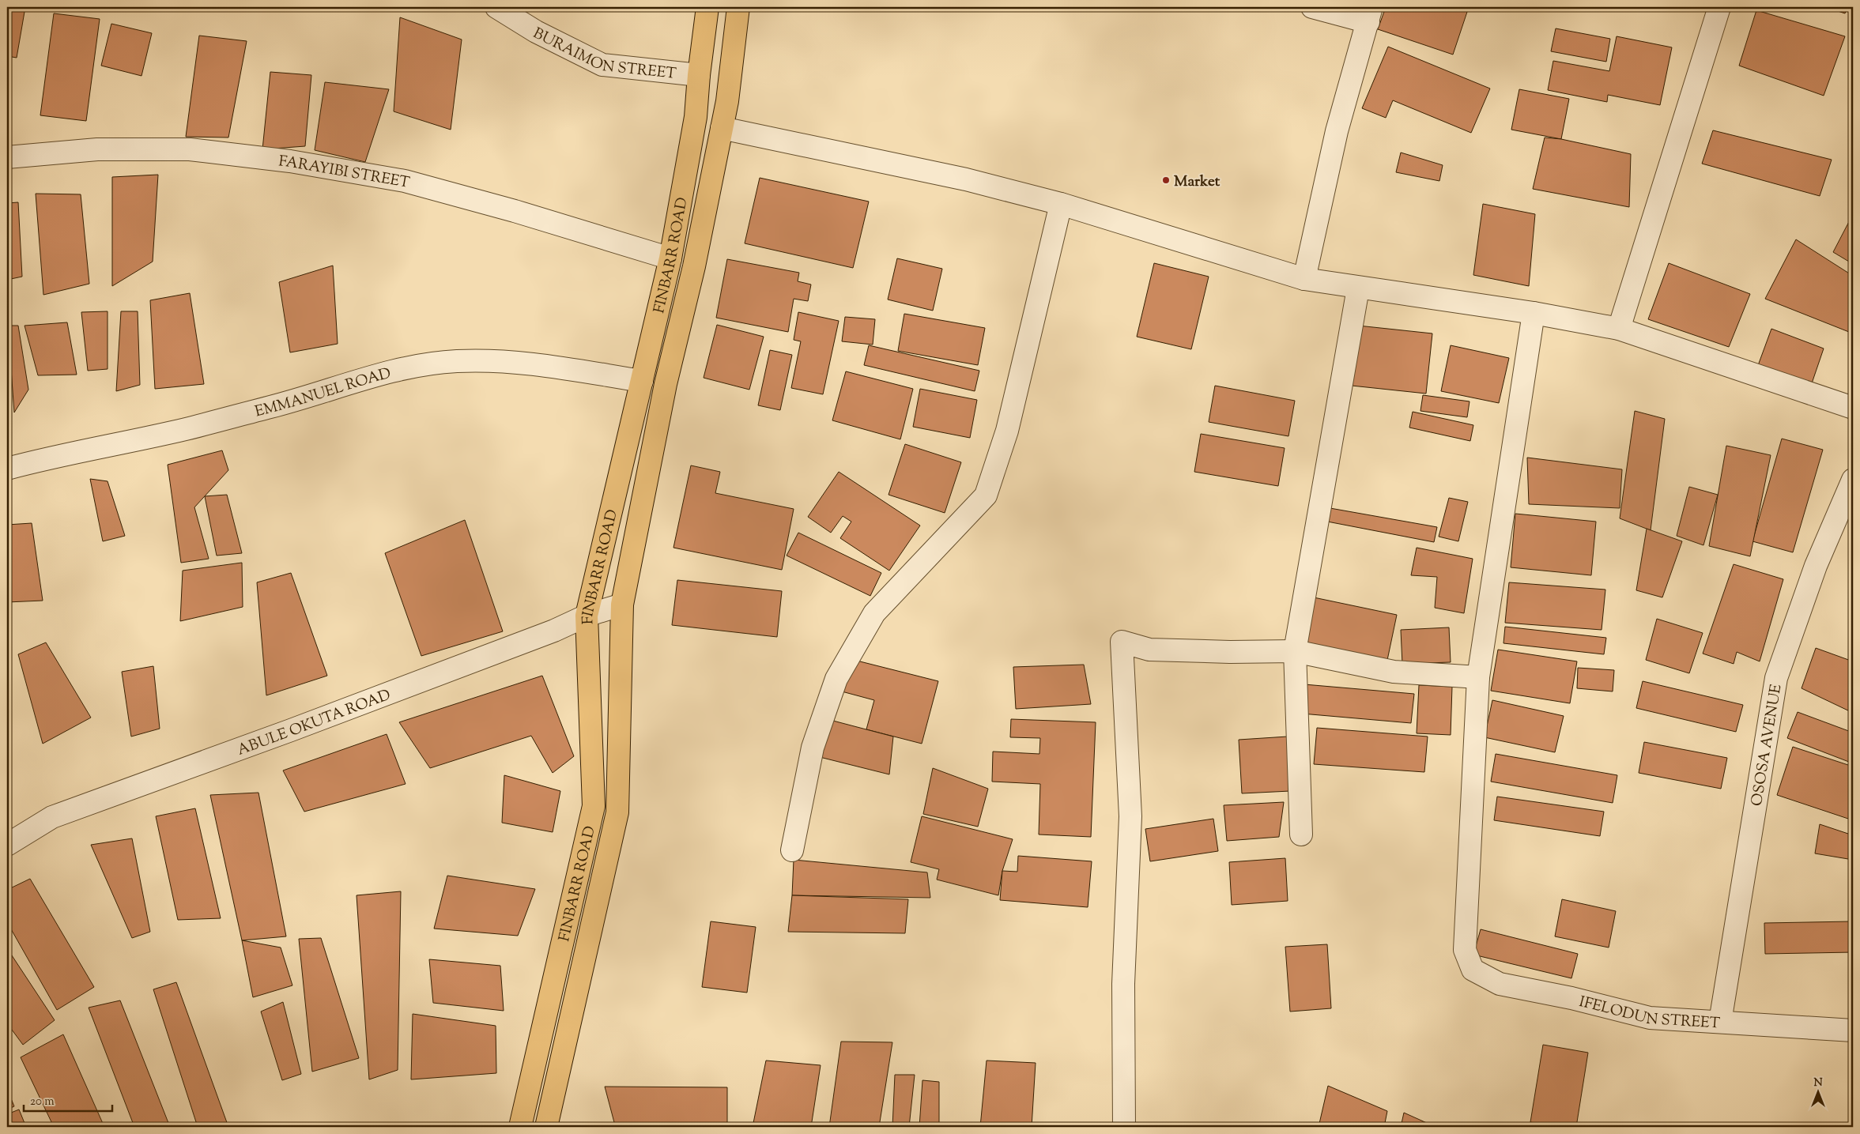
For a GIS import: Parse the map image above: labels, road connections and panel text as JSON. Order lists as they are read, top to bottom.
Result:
{
  "streets": {
    "main road": ["FINBARR ROAD"],
    "street": [
      "BURAIMON STREET",
      "FARAYIBI STREET",
      "EMMANUEL ROAD",
      "ABULE OKUTA ROAD",
      "OSOSA AVENUE",
      "IFELODUN STREET"
    ]
  },
  "crossings": [
    ["BURAIMON STREET", "FINBARR ROAD"],
    ["FARAYIBI STREET", "FINBARR ROAD"],
    ["FINBARR ROAD", "EMMANUEL ROAD"],
    ["FINBARR ROAD", "ABULE OKUTA ROAD"],
    ["OSOSA AVENUE", "IFELODUN STREET"]
  ],
  "places": ["Market"],
  "scale_bar": "20 m",
  "north": "top"
}
